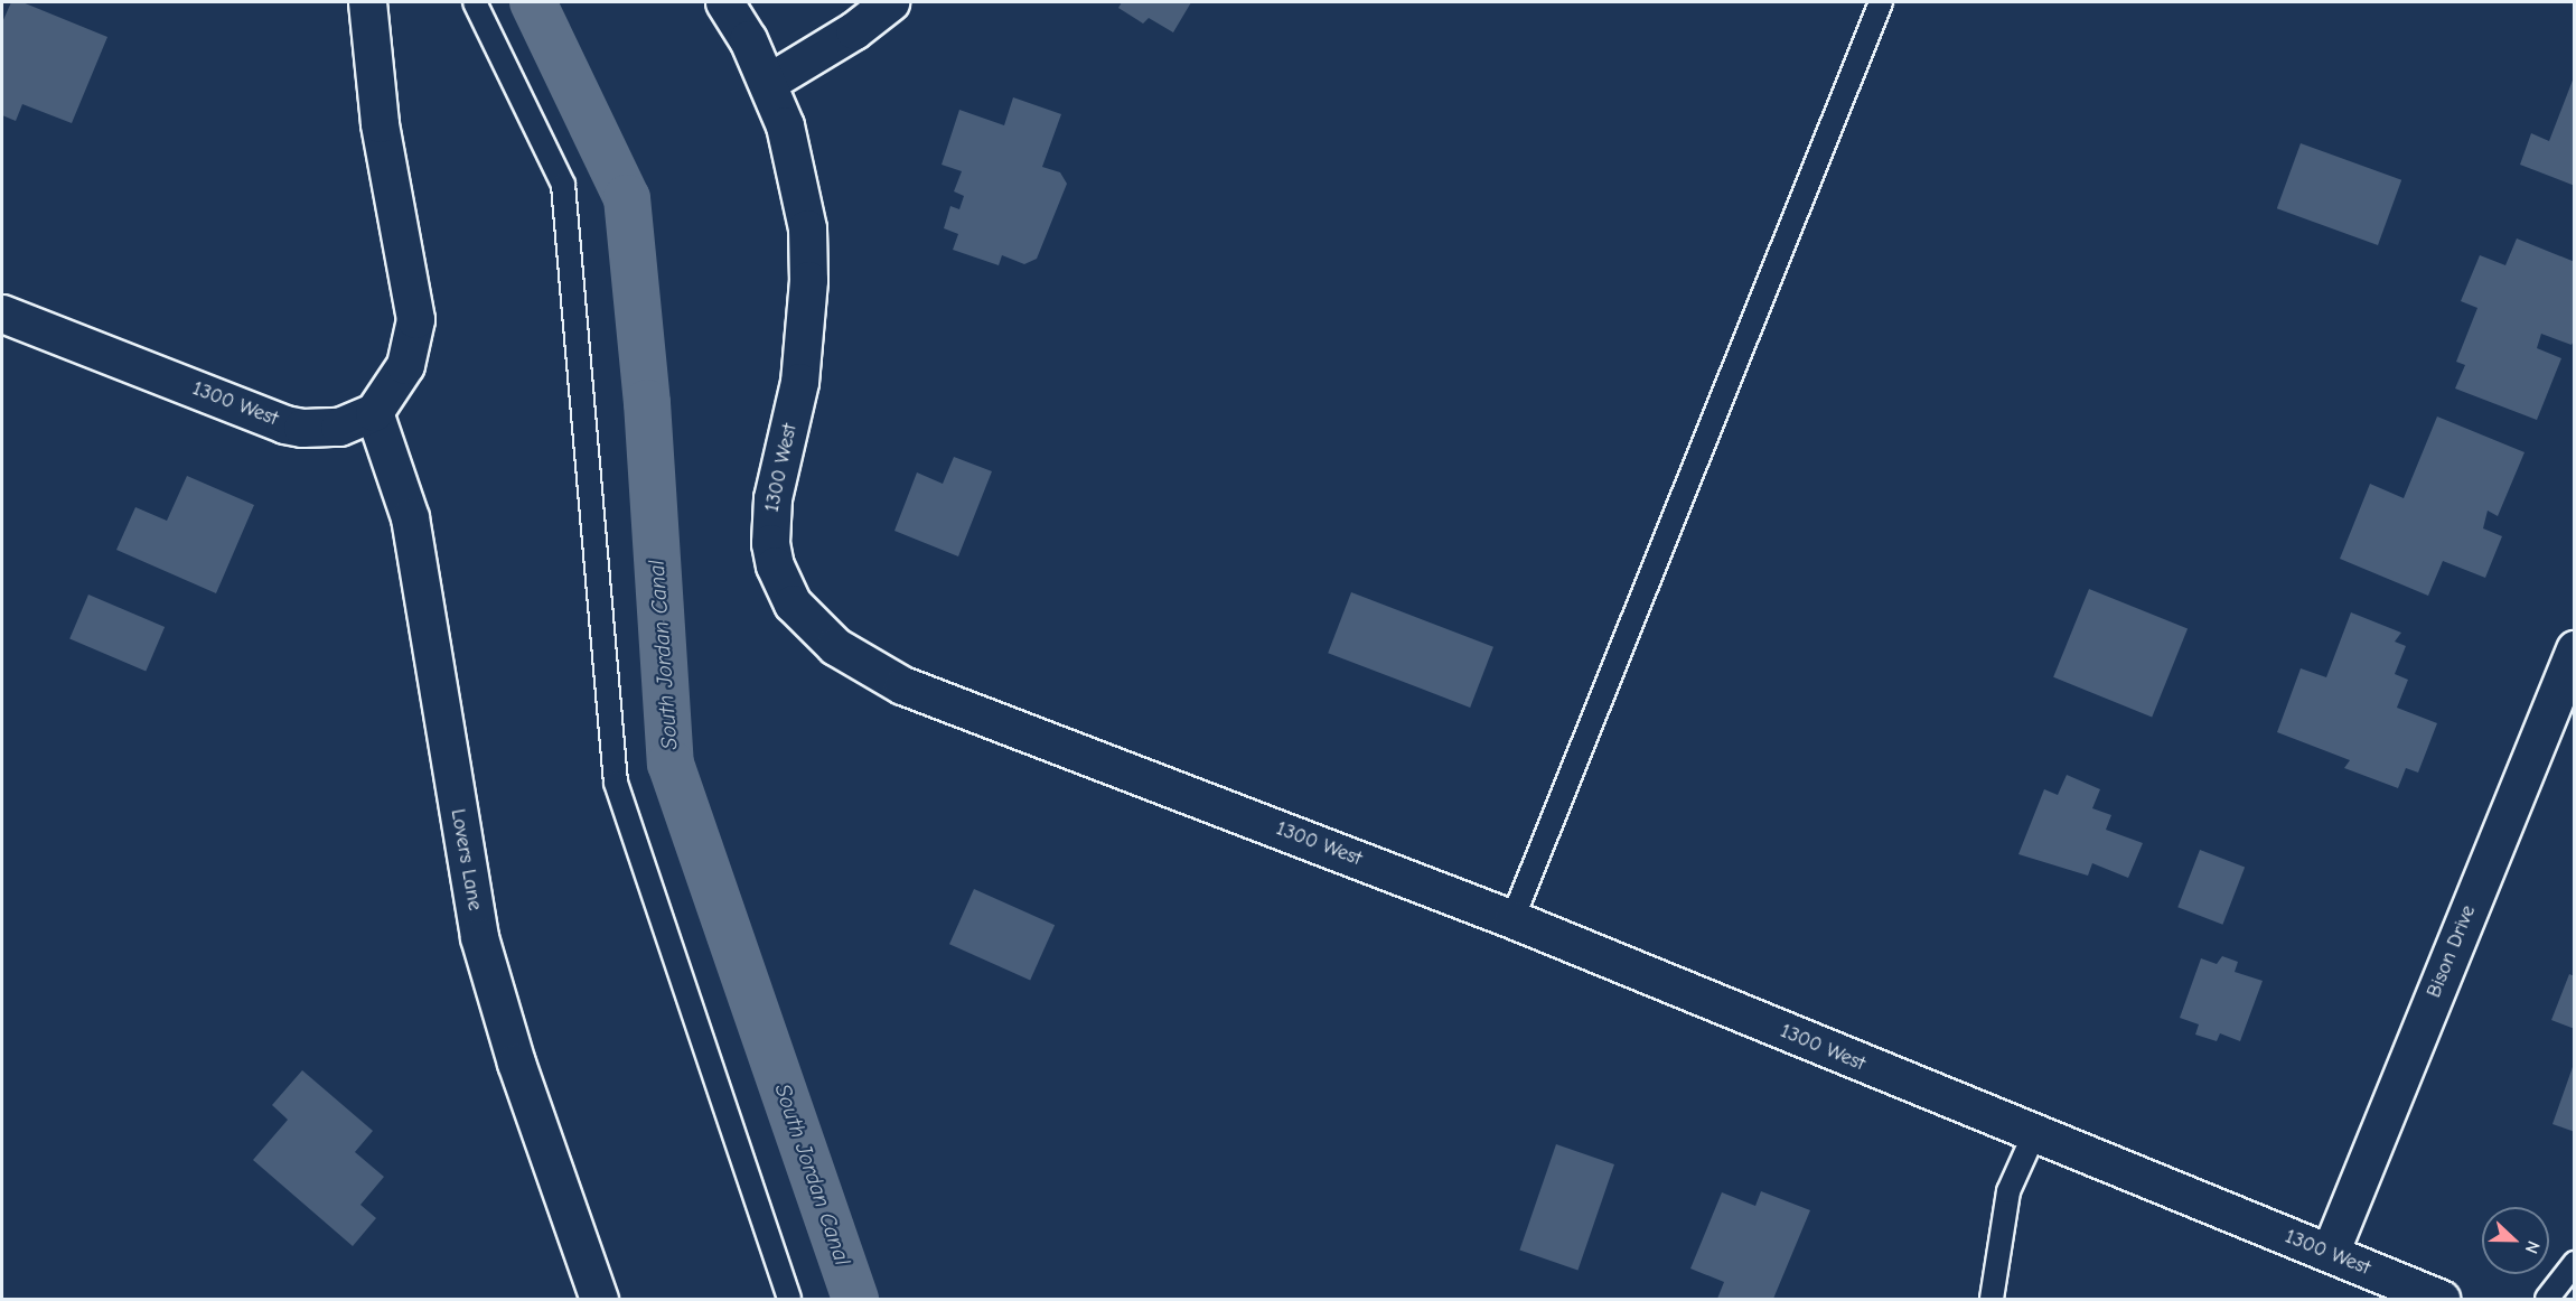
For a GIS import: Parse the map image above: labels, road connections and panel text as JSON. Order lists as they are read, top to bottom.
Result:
{
  "streets": {
    "street": ["1300 West", "Lovers Lane", "Bison Drive"]
  },
  "crossings": [
    ["1300 West", "Lovers Lane"],
    ["1300 West", "Bison Drive"]
  ],
  "water": ["South Jordan Canal"],
  "north": "right"
}
